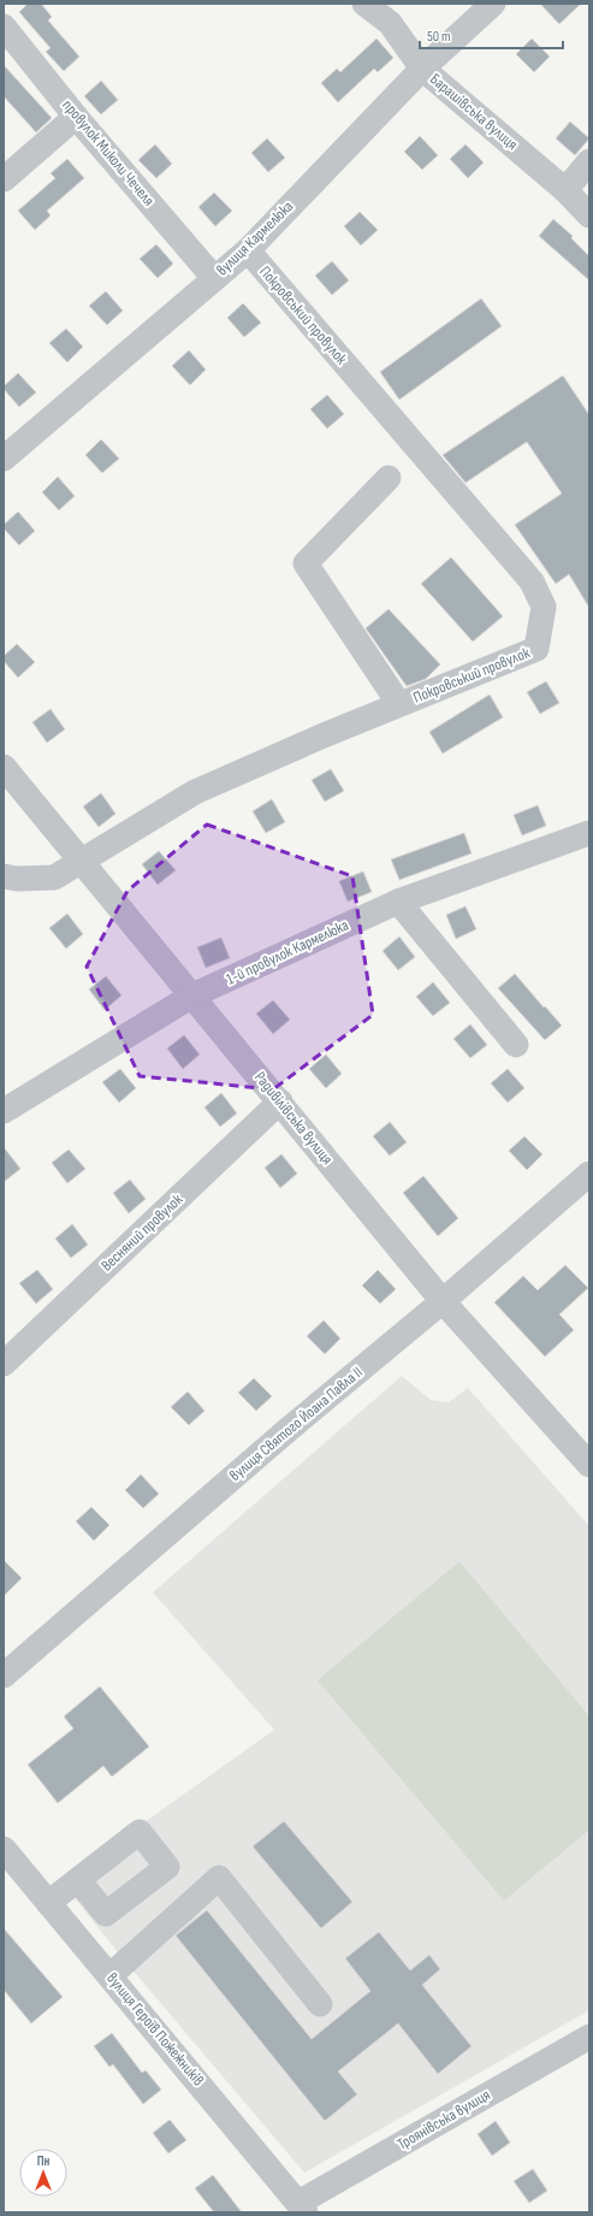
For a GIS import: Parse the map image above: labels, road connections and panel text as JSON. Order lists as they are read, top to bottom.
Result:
{
  "streets": {
    "street": [
      "Барашівська вулиця",
      "провулок Миколи Чечеля",
      "вулиця Кармелюка",
      "Покровський провулок",
      "1-й провулок Кармелюка",
      "Радивілівська вулиця",
      "Весняний провулок",
      "вулиця Святого Йоана Павла II",
      "вулиця Героїв Пожежників",
      "Троянівська вулиця"
    ]
  },
  "crossings": [
    ["Барашівська вулиця", "вулиця Кармелюка"],
    ["провулок Миколи Чечеля", "вулиця Кармелюка"],
    ["вулиця Кармелюка", "Покровський провулок"],
    ["Покровський провулок", "Радивілівська вулиця"],
    ["1-й провулок Кармелюка", "Радивілівська вулиця"],
    ["Радивілівська вулиця", "Весняний провулок"],
    ["Радивілівська вулиця", "вулиця Святого Йоана Павла II"],
    ["вулиця Героїв Пожежників", "Троянівська вулиця"]
  ],
  "scale_bar": "50 m",
  "north": "top"
}
